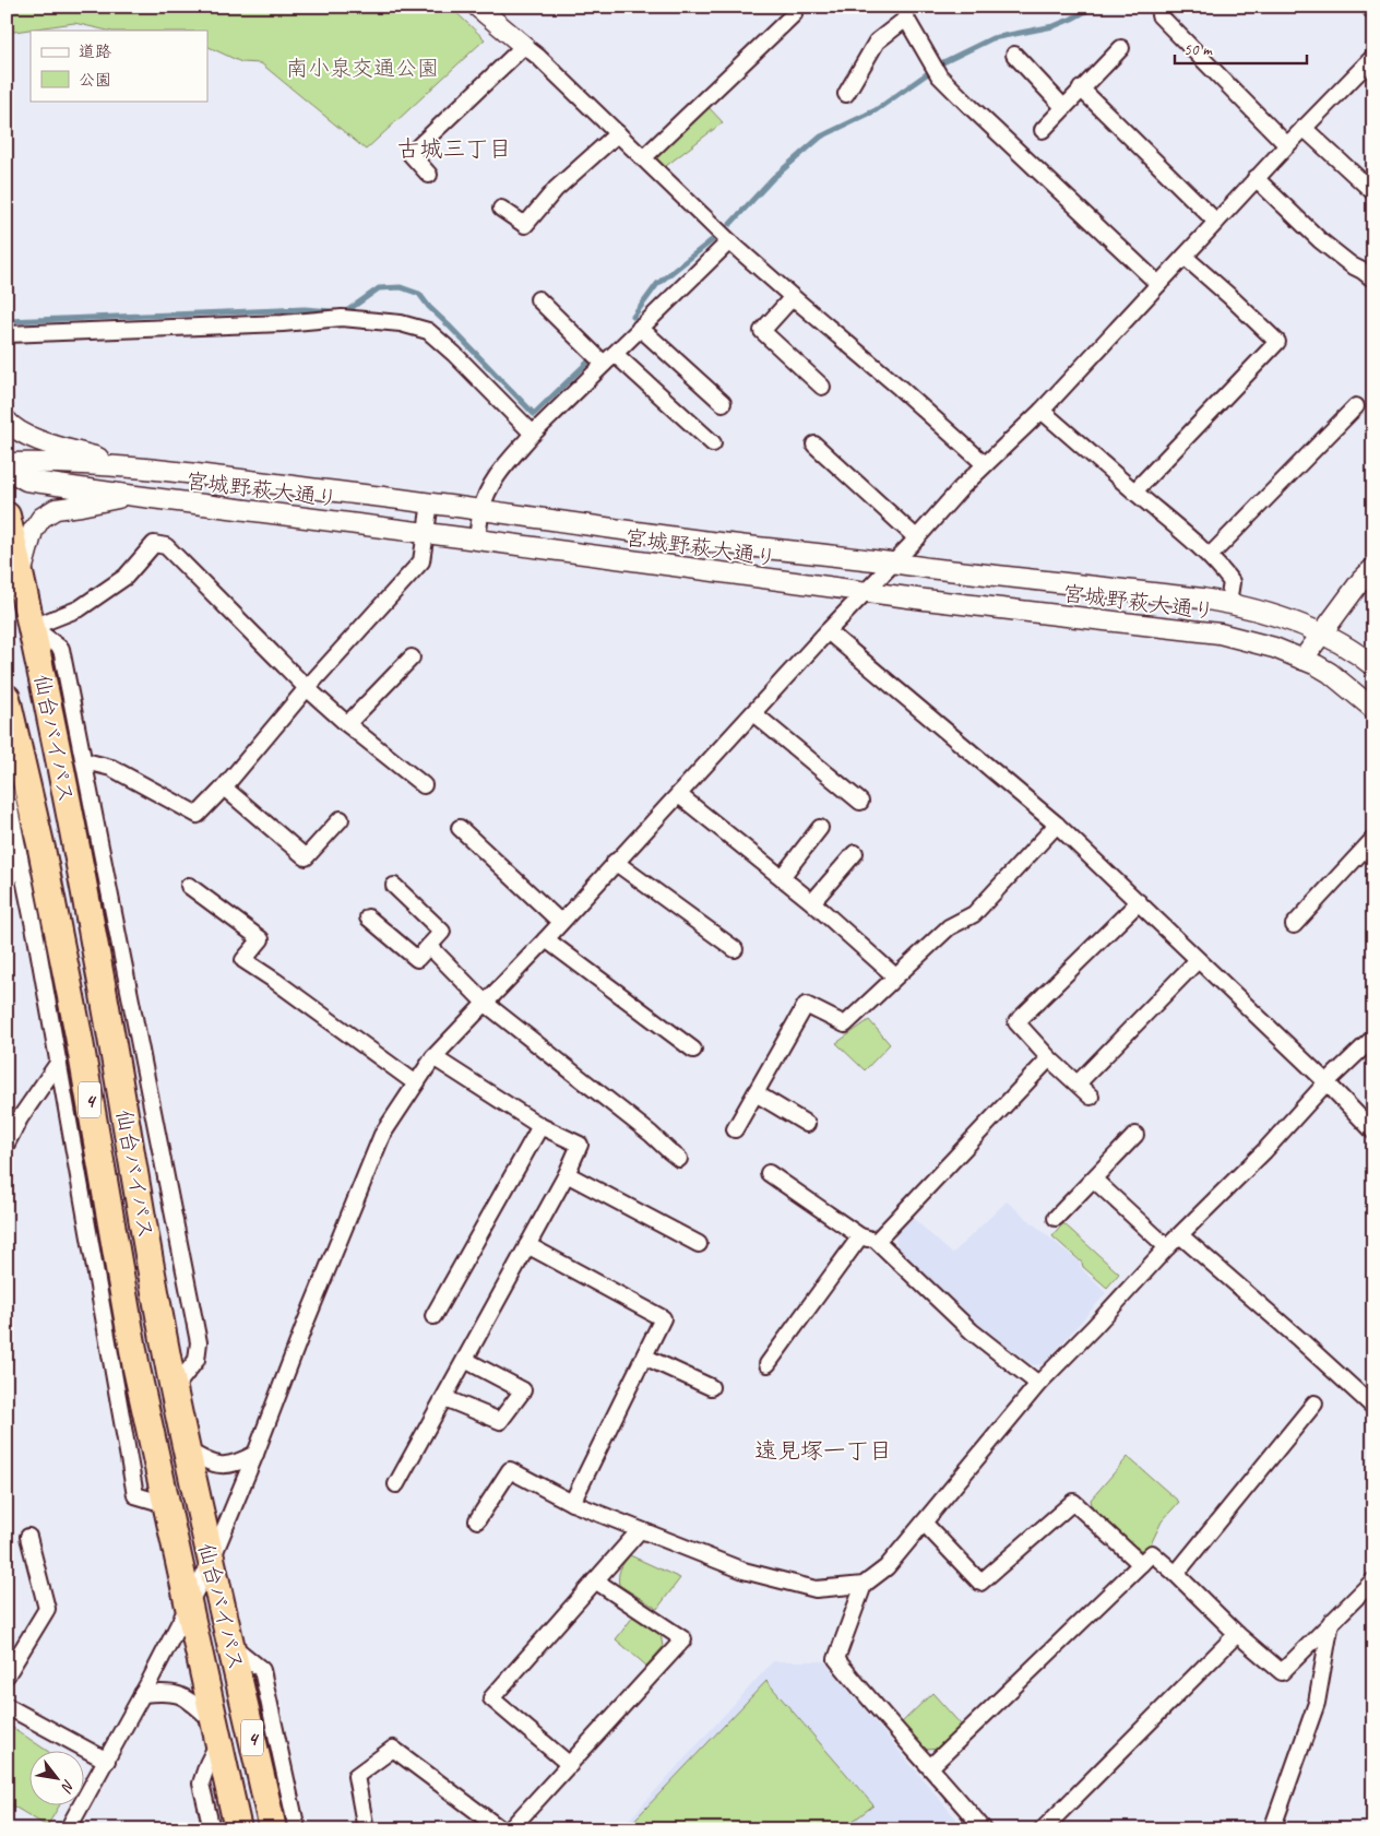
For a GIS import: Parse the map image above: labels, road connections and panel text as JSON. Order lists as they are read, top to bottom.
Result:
{
  "streets": {
    "highway": ["仙台バイパス", "4"],
    "street": ["宮城野萩大通り"]
  },
  "districts": ["古城三丁目", "遠見塚一丁目"],
  "parks": ["南小泉交通公園"],
  "legend": ["道路", "公園"],
  "scale_bar": "50 m",
  "north": "bottom right"
}
